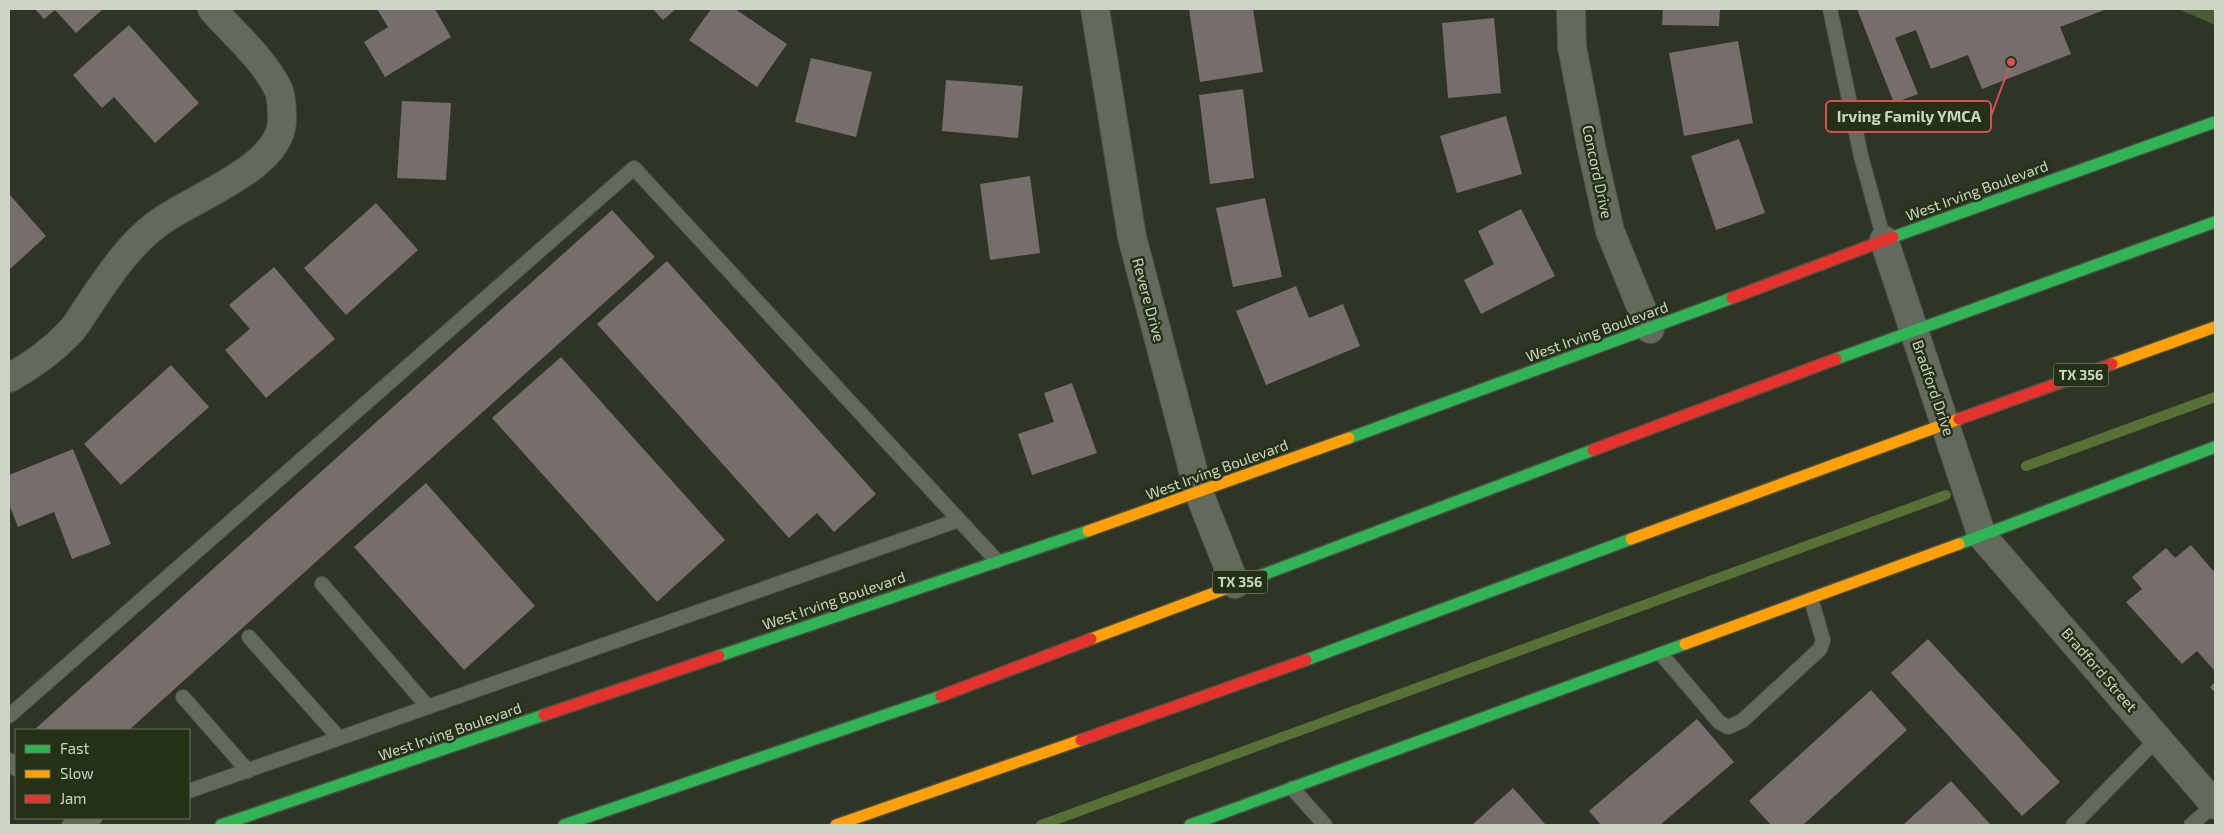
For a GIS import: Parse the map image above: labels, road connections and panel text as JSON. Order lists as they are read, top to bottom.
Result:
{
  "streets": {
    "street": [
      "Concord Drive",
      "West Irving Boulevard",
      "Revere Drive",
      "TX 356",
      "Bradford Drive",
      "Bradford Street"
    ]
  },
  "crossings": [
    ["Concord Drive", "West Irving Boulevard"],
    ["West Irving Boulevard", "Revere Drive"],
    ["West Irving Boulevard", "Bradford Drive"],
    ["Revere Drive", "TX 356"],
    ["TX 356", "Bradford Drive"],
    ["Bradford Drive", "Bradford Street"]
  ],
  "places": ["Irving Family YMCA"],
  "legend": ["Fast", "Slow", "Jam"]
}
